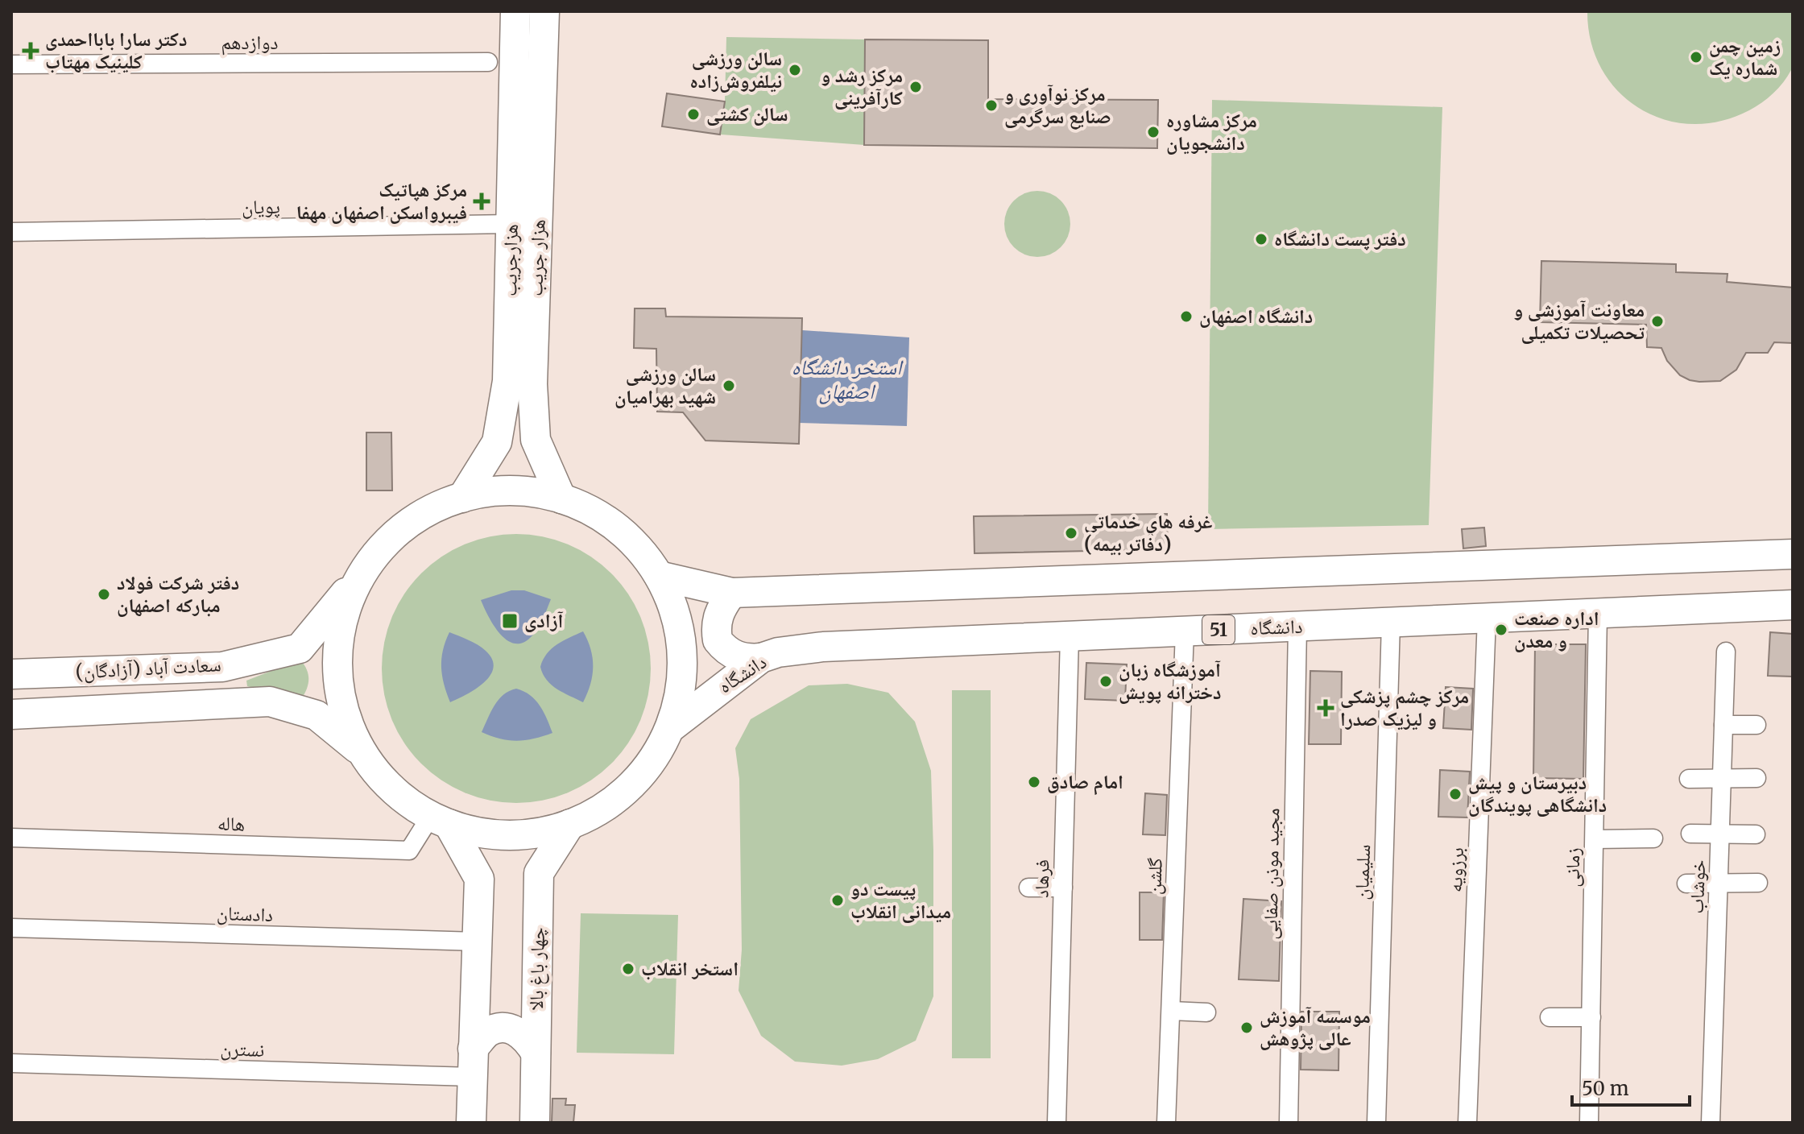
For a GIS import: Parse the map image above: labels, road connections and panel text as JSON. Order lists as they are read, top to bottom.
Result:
{
  "streets": {
    "main road": [
      "هزار جریب",
      "هزارجریب",
      "دانشگاه",
      "51",
      "سعادت آباد (آزادگان)",
      "چهار باغ بالا"
    ],
    "street": [
      "دوازدهم",
      "پویان",
      "هاله",
      "زمانی",
      "برزویه",
      "سلیمیان",
      "مجید موذن صفایی",
      "گلشن",
      "فرهاد",
      "خوشاب",
      "دادستان",
      "نسترن"
    ]
  },
  "crossings": [
    ["پویان", "هزارجریب"],
    ["هزار جریب", "هزارجریب"],
    ["دانشگاه", "زمانی"],
    ["دانشگاه", "برزویه"],
    ["دانشگاه", "سلیمیان"],
    ["دانشگاه", "مجید موذن صفایی"],
    ["دانشگاه", "گلشن"],
    ["دانشگاه", "فرهاد"]
  ],
  "water": ["استخر دانشگاه اصفهان"],
  "places": {
    "health": ["دکتر سارا بابااحمدی کلینیک مهتاب", "مرکز هپاتیک فیبرواسکن اصفهان مهفا", "مرکز چشم پزشکی و لیزیک صدرا"],
    "other": [
      "زمین چمن شماره یک",
      "سالن ورزشی نیلفروش‌زاده",
      "مرکز رشد و کارآفرینی",
      "مرکز نوآوری و صنایع سرگرمی",
      "سالن کشتی",
      "مرکز مشاوره دانشجویان",
      "دفتر پست دانشگاه",
      "دانشگاه اصفهان",
      "معاونت آموزشی و تحصیلات تکمیلی",
      "سالن ورزشی شهید بهرامیان",
      "غرفه هاي خدماتي (دفاتر بيمه)",
      "دفتر شرکت فولاد مبارکه اصفهان",
      "اداره صنعت و معدن",
      "آموزشگاه زبان دخترانه پویش",
      "امام صادق",
      "دبیرستان و پیش دانشگاهی پویندگان",
      "پیست دو میدانی انقلاب",
      "استخر انقلاب",
      "موسسه آموزش عالی پژوهش"
    ],
    "transit": ["آزادی"]
  },
  "scale_bar": "50 m"
}
